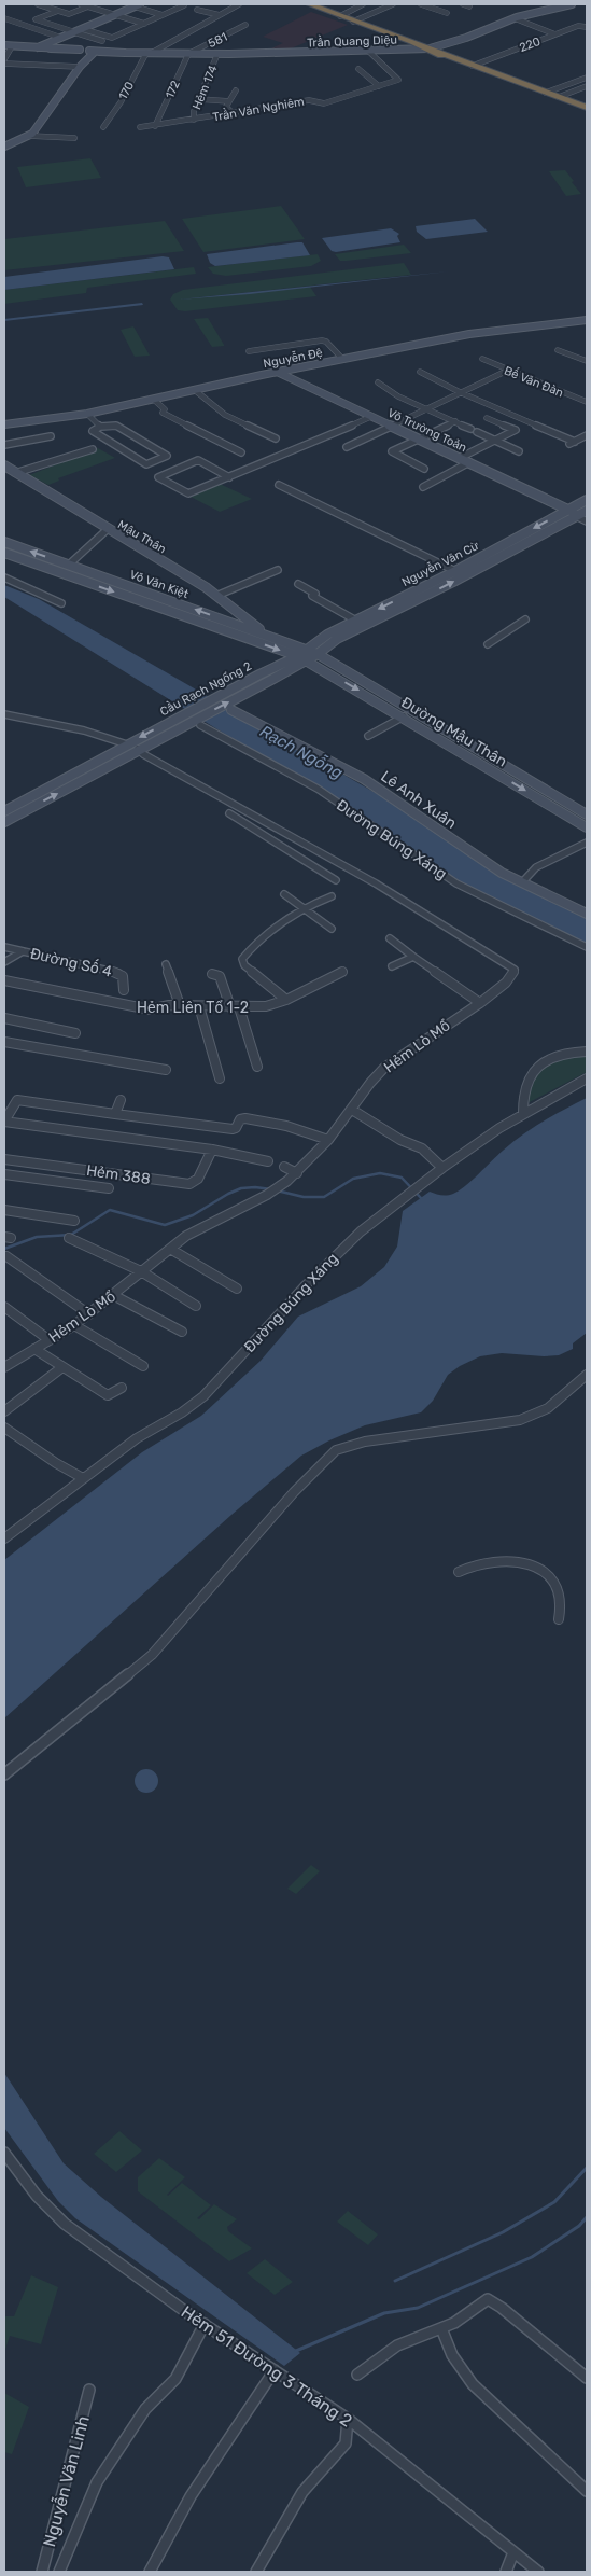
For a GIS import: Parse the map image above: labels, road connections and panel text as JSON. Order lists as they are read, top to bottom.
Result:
{
  "streets": {
    "street": [
      "581",
      "Trần Quang Diệu",
      "220",
      "Hẻm 174",
      "172",
      "170",
      "Trần Văn Nghiêm",
      "Nguyễn Đệ",
      "Bế Văn Đàn",
      "Võ Trường Toản",
      "Mậu Thân",
      "Nguyễn Văn Cừ",
      "Võ Văn Kiệt",
      "Cầu Rạch Ngổng 2",
      "Đường Mậu Thân",
      "Lê Anh Xuân",
      "Đường Búng Xáng",
      "Đường Số 4",
      "Hẻm Liên Tổ 1-2",
      "Hẻm Lò Mổ",
      "Hẻm 388",
      "Hẻm 51 Đường 3 Tháng 2",
      "Nguyễn Văn Linh"
    ]
  },
  "crossings": [
    ["581", "Trần Quang Diệu"],
    ["581", "172"],
    ["Trần Quang Diệu", "Hẻm 174"],
    ["Trần Quang Diệu", "172"],
    ["Trần Quang Diệu", "170"],
    ["Trần Quang Diệu", "Trần Văn Nghiêm"],
    ["Hẻm 174", "Trần Văn Nghiêm"],
    ["172", "Trần Văn Nghiêm"],
    ["Nguyễn Đệ", "Võ Trường Toản"],
    ["Võ Trường Toản", "Nguyễn Văn Cừ"],
    ["Mậu Thân", "Võ Văn Kiệt"],
    ["Nguyễn Văn Cừ", "Võ Văn Kiệt"],
    ["Nguyễn Văn Cừ", "Cầu Rạch Ngổng 2"],
    ["Nguyễn Văn Cừ", "Đường Mậu Thân"],
    ["Võ Văn Kiệt", "Cầu Rạch Ngổng 2"],
    ["Võ Văn Kiệt", "Đường Mậu Thân"],
    ["Cầu Rạch Ngổng 2", "Đường Mậu Thân"],
    ["Cầu Rạch Ngổng 2", "Hẻm Lò Mổ"]
  ],
  "water": ["Rạch Ngỗng"]
}
